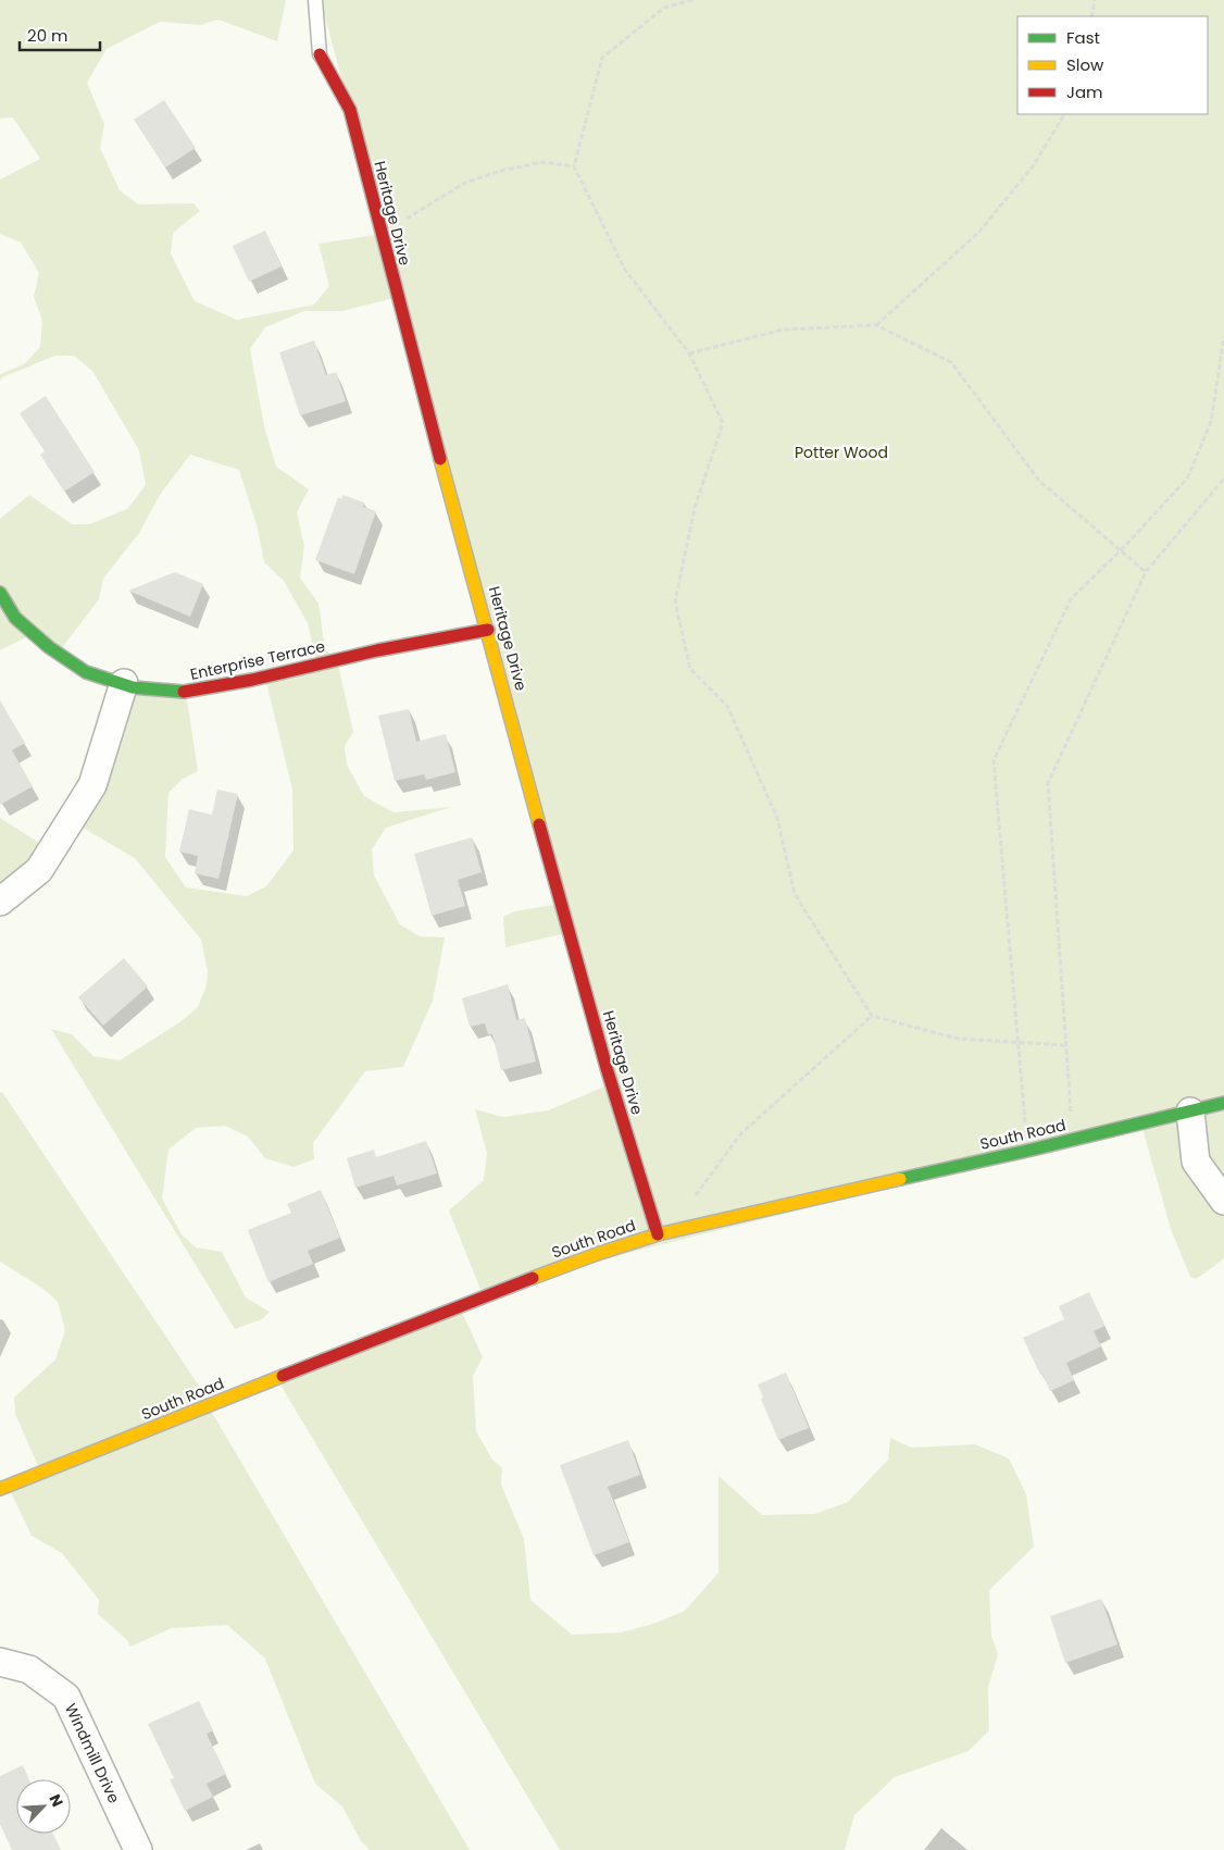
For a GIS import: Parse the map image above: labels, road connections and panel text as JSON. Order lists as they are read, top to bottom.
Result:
{
  "streets": {
    "street": [
      "Heritage Drive",
      "Enterprise Terrace",
      "South Road",
      "Windmill Drive"
    ]
  },
  "crossings": [
    ["Heritage Drive", "Enterprise Terrace"],
    ["Heritage Drive", "South Road"]
  ],
  "parks": ["Potter Wood"],
  "legend": ["Fast", "Slow", "Jam"],
  "scale_bar": "20 m",
  "north": "top right"
}
